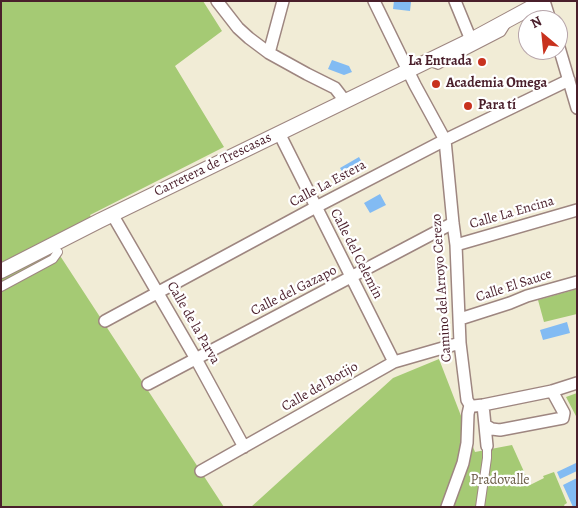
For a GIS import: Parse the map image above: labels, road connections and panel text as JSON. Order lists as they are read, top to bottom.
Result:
{
  "streets": {
    "street": [
      "Carretera de Trescasas",
      "Calle La Estera",
      "Calle La Encina",
      "Calle del Celemín",
      "Calle El Sauce",
      "Camino del Arroyo Cerezo",
      "Calle del Gazapo",
      "Calle de la Parva",
      "Calle del Botijo"
    ]
  },
  "crossings": [
    ["Carretera de Trescasas", "Calle del Celemín"],
    ["Carretera de Trescasas", "Camino del Arroyo Cerezo"],
    ["Carretera de Trescasas", "Calle de la Parva"],
    ["Calle La Estera", "Calle del Celemín"],
    ["Calle La Estera", "Camino del Arroyo Cerezo"],
    ["Calle La Estera", "Calle de la Parva"],
    ["Calle La Encina", "Camino del Arroyo Cerezo"],
    ["Calle del Celemín", "Calle del Gazapo"],
    ["Calle del Celemín", "Calle del Botijo"],
    ["Calle El Sauce", "Camino del Arroyo Cerezo"],
    ["Camino del Arroyo Cerezo", "Calle del Gazapo"],
    ["Camino del Arroyo Cerezo", "Calle del Botijo"],
    ["Calle del Gazapo", "Calle de la Parva"],
    ["Calle de la Parva", "Calle del Botijo"]
  ],
  "parks": ["Pradovalle"],
  "places": ["La Entrada", "Academia Omega", "Para tí"],
  "north": "top left"
}
